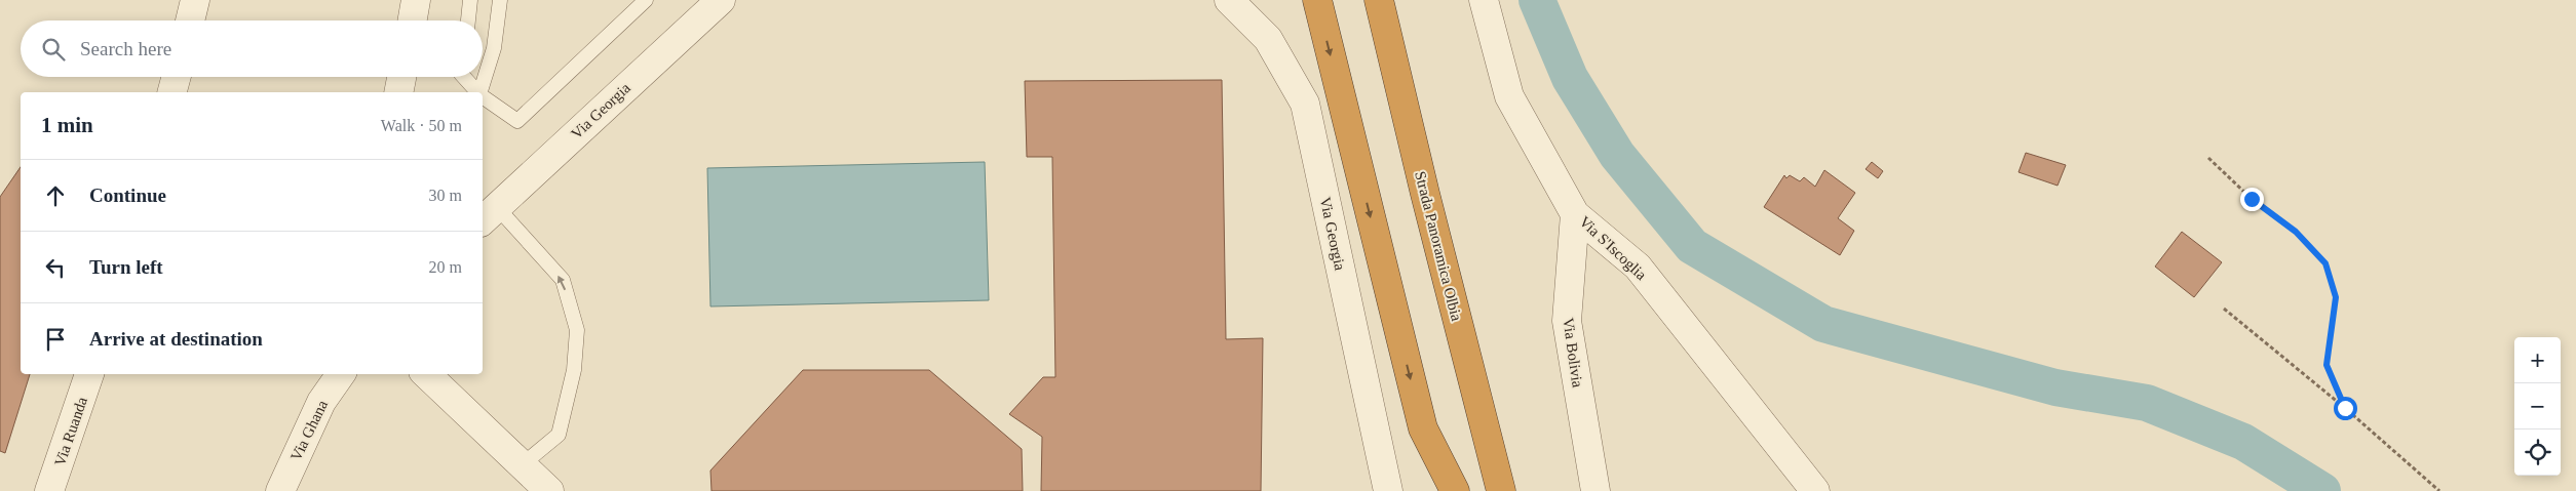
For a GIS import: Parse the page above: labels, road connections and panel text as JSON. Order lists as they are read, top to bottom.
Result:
{
  "streets": {
    "highway": ["Strada Panoramica Olbia"],
    "street": [
      "Via Georgia",
      "Via S'Iscoglia",
      "Via Bolivia",
      "Via Ghana",
      "Via Ruanda"
    ]
  },
  "crossings": [
    ["Via S'Iscoglia", "Via Bolivia"]
  ],
  "page": {
    "search": "Search here",
    "heading": ["1 min", "Walk · 50 m"],
    "list": [
      ["Continue", "30 m"],
      ["Turn left", "20 m"],
      "Arrive at destination"
    ],
    "map_buttons": ["+", "−"]
  }
}
